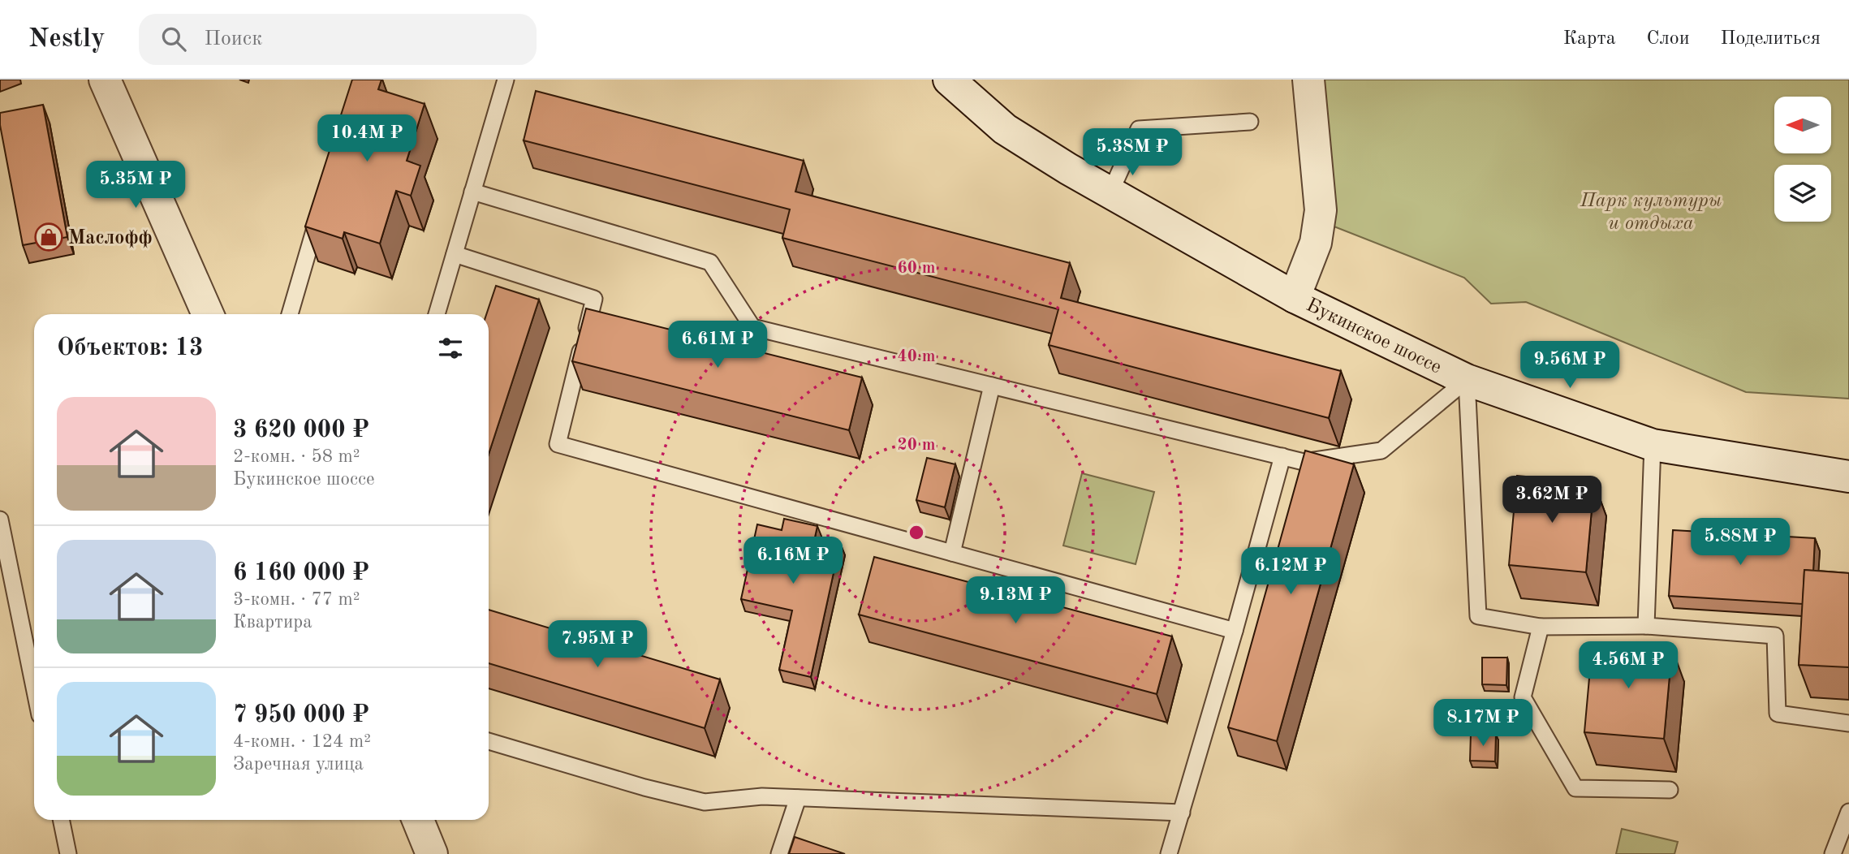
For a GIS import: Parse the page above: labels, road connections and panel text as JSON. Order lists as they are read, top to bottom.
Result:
{
  "streets": {
    "main road": ["Букинское шоссе"]
  },
  "parks": ["Парк культуры и отдыха"],
  "places": {
    "shop": ["Маслофф"]
  },
  "north": "left",
  "page": {
    "header": "Nestly",
    "search": "Поиск",
    "nav": ["Карта", "Слои", "Поделиться"],
    "price": [
      "10.4M ₽",
      "5.38M ₽",
      "5.35M ₽",
      "6.61M ₽",
      "9.56M ₽",
      "3.62M ₽",
      "5.88M ₽",
      "6.16M ₽",
      "6.12M ₽",
      "9.13M ₽",
      "7.95M ₽",
      "4.56M ₽",
      "8.17M ₽"
    ],
    "heading": "Объектов: 13",
    "list": [
      {
        "name": "3 620 000 ₽",
        "note": "2-комн. · 58 m² · Букинское шоссе"
      },
      {
        "name": "6 160 000 ₽",
        "note": "3-комн. · 77 m² · Квартира"
      },
      {
        "name": "7 950 000 ₽",
        "note": "4-комн. · 124 m² · Заречная улица"
      }
    ]
  },
  "rings": ["60 m", "40 m", "20 m"]
}
